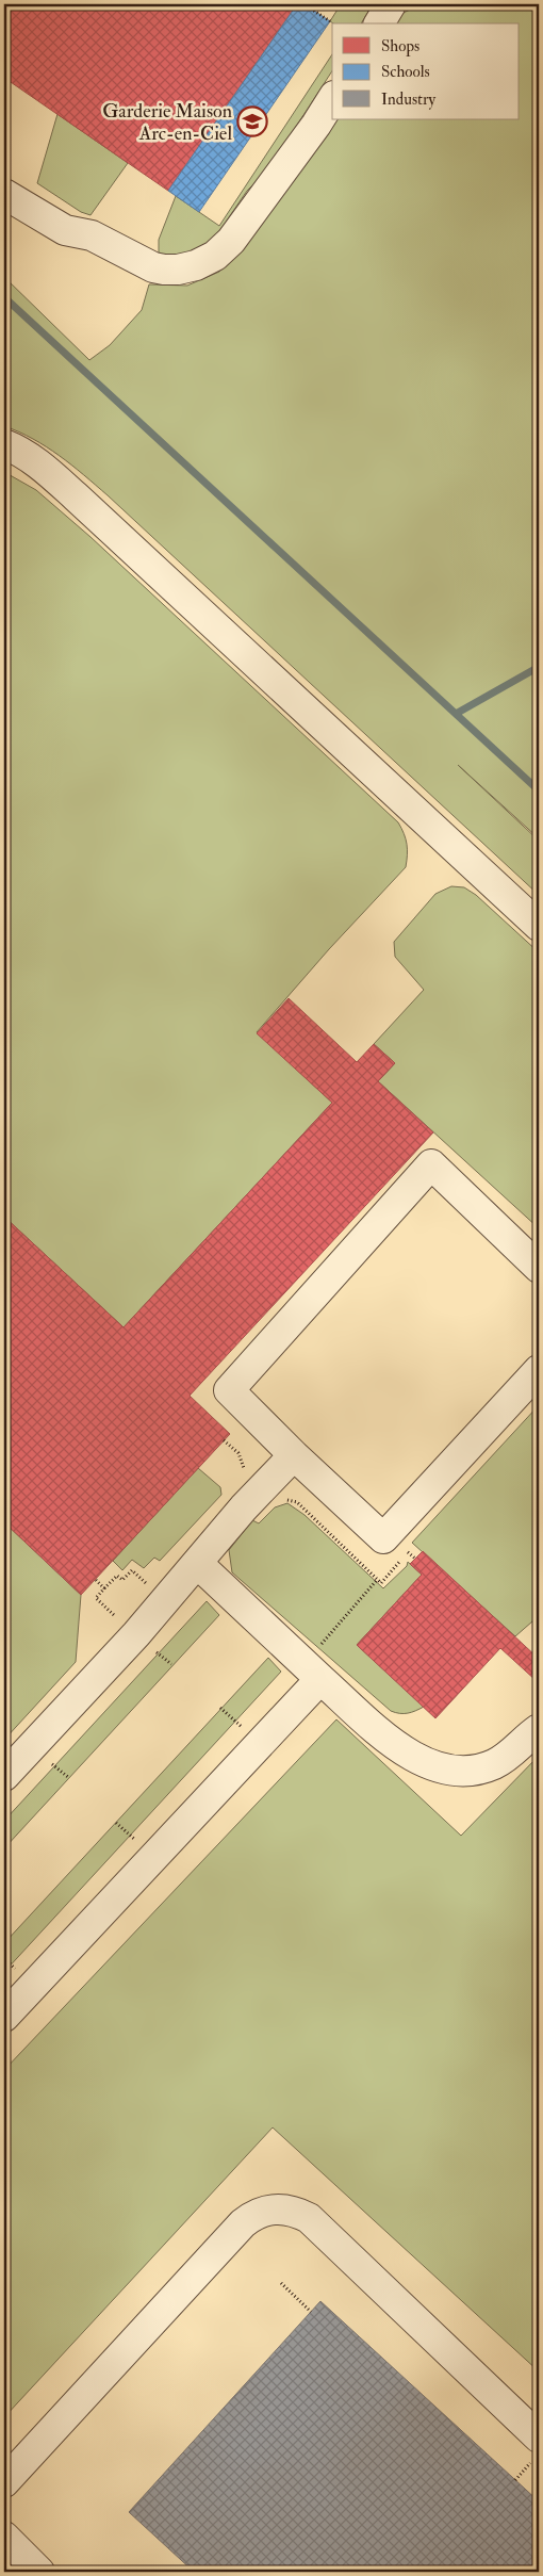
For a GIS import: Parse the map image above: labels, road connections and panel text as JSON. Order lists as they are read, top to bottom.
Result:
{
  "places": {
    "school or university": ["Garderie Maison Arc-en-Ciel"]
  },
  "legend": ["Shops", "Schools", "Industry"]
}
